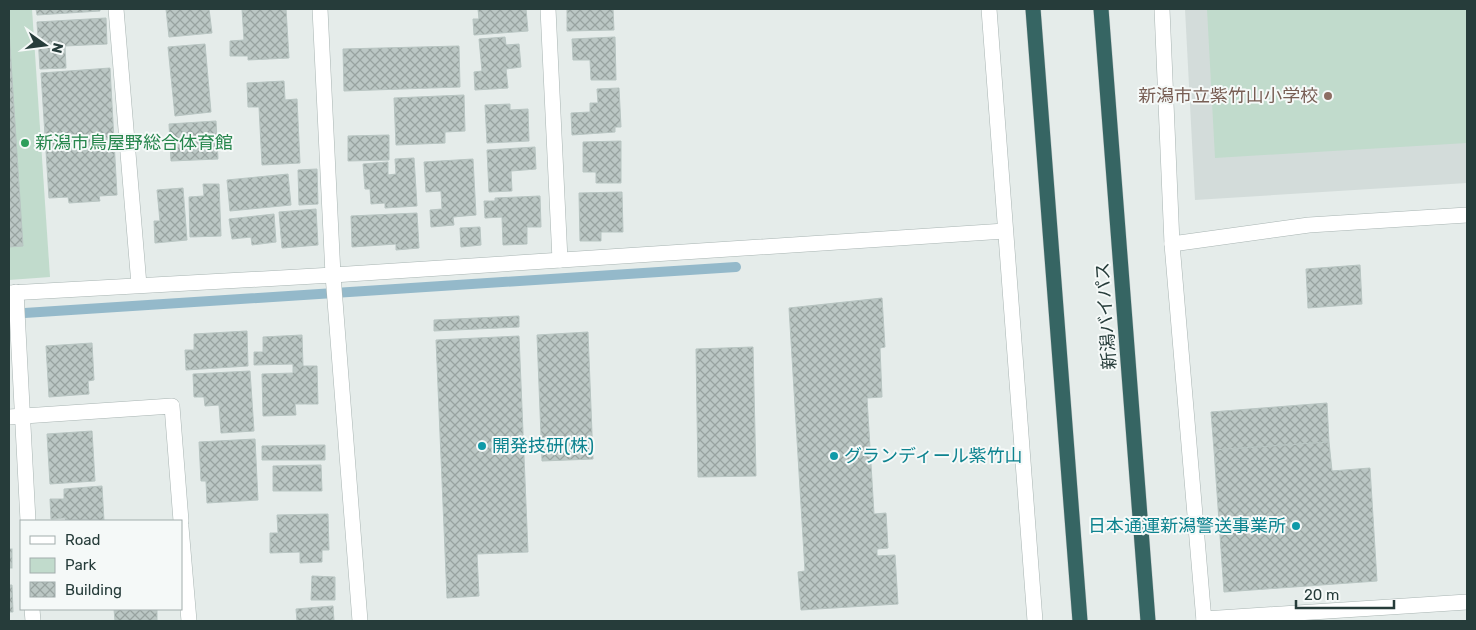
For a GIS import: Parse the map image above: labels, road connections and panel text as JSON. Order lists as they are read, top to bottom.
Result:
{
  "streets": {
    "highway": ["新潟バイパス"]
  },
  "places": [
    "新潟市立紫竹山小学校",
    "新潟市鳥屋野総合体育館",
    "開発技研(株)",
    "グランディール紫竹山",
    "日本通運新潟警送事業所"
  ],
  "legend": ["Road", "Park", "Building"],
  "scale_bar": "20 m",
  "north": "right"
}
